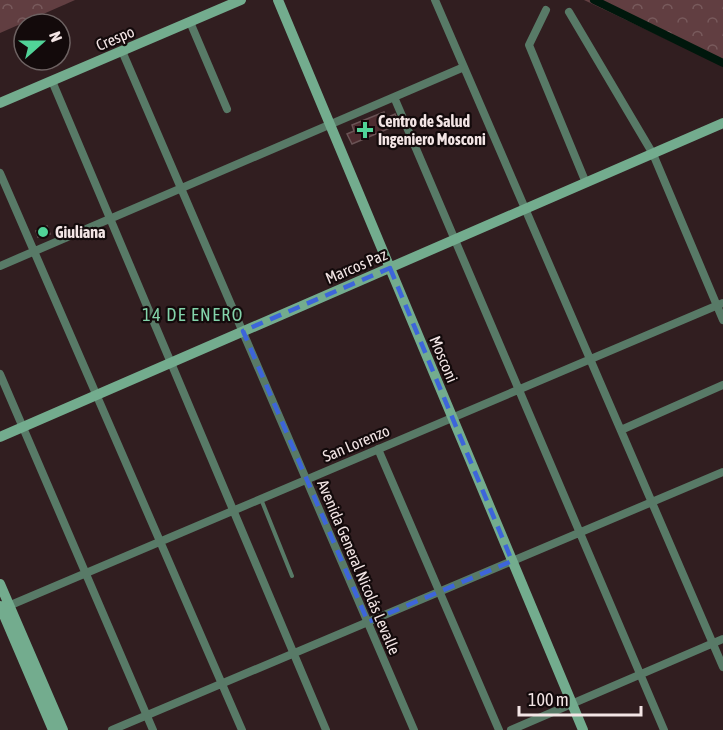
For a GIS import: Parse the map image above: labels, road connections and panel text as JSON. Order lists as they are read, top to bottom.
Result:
{
  "streets": {
    "street": [
      "Crespo",
      "Marcos Paz",
      "Mosconi",
      "San Lorenzo",
      "Avenida General Nicolás Levalle"
    ]
  },
  "crossings": [
    ["Crespo", "Avenida General Nicolás Levalle"],
    ["Marcos Paz", "Mosconi"],
    ["Marcos Paz", "Avenida General Nicolás Levalle"],
    ["Mosconi", "San Lorenzo"],
    ["San Lorenzo", "Avenida General Nicolás Levalle"]
  ],
  "districts": ["14 DE ENERO"],
  "places": {
    "health": ["Centro de Salud Ingeniero Mosconi"],
    "other": ["Giuliana"]
  },
  "scale_bar": "100 m",
  "north": "right"
}
